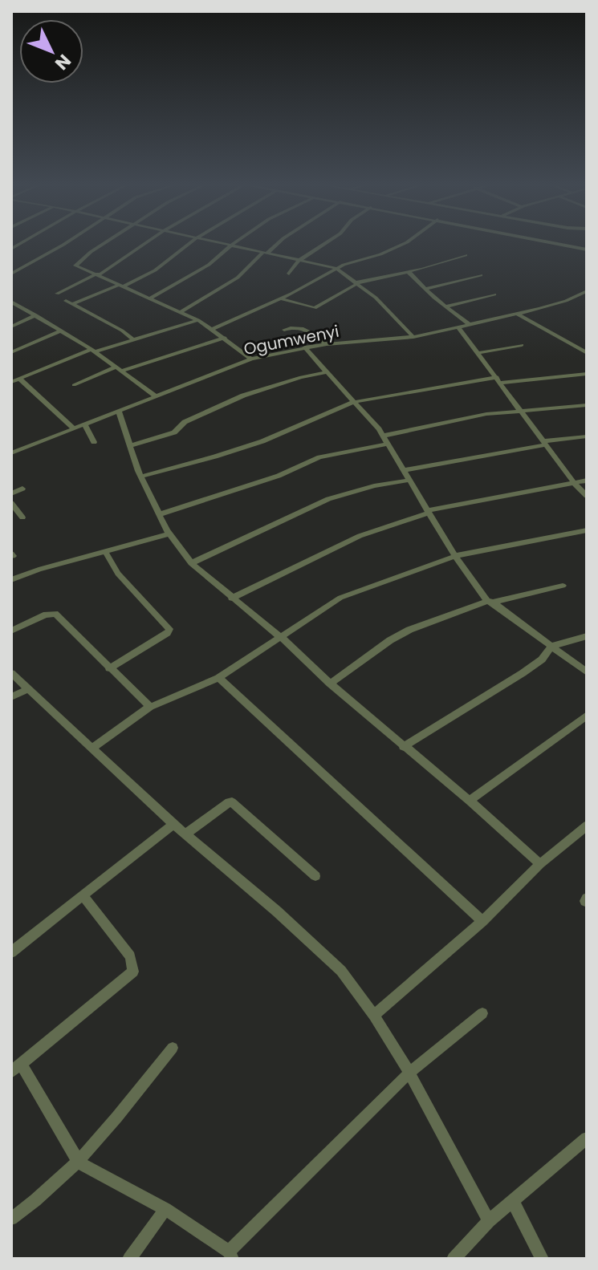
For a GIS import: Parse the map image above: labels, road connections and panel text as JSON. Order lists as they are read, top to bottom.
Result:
{
  "streets": {
    "street": ["Ogumwenyi"]
  },
  "north": "bottom right"
}
